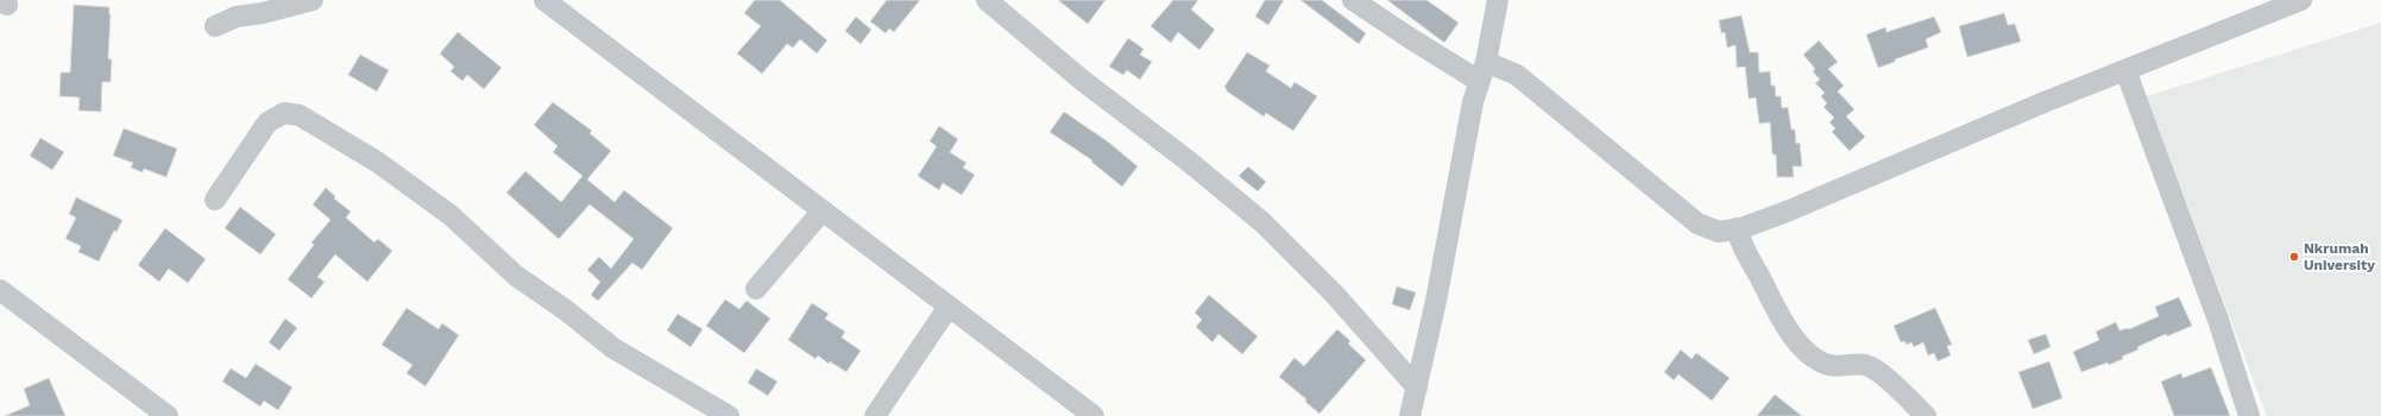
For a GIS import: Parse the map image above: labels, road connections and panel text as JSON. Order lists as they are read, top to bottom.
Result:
{
  "places": ["Nkrumah University"]
}
